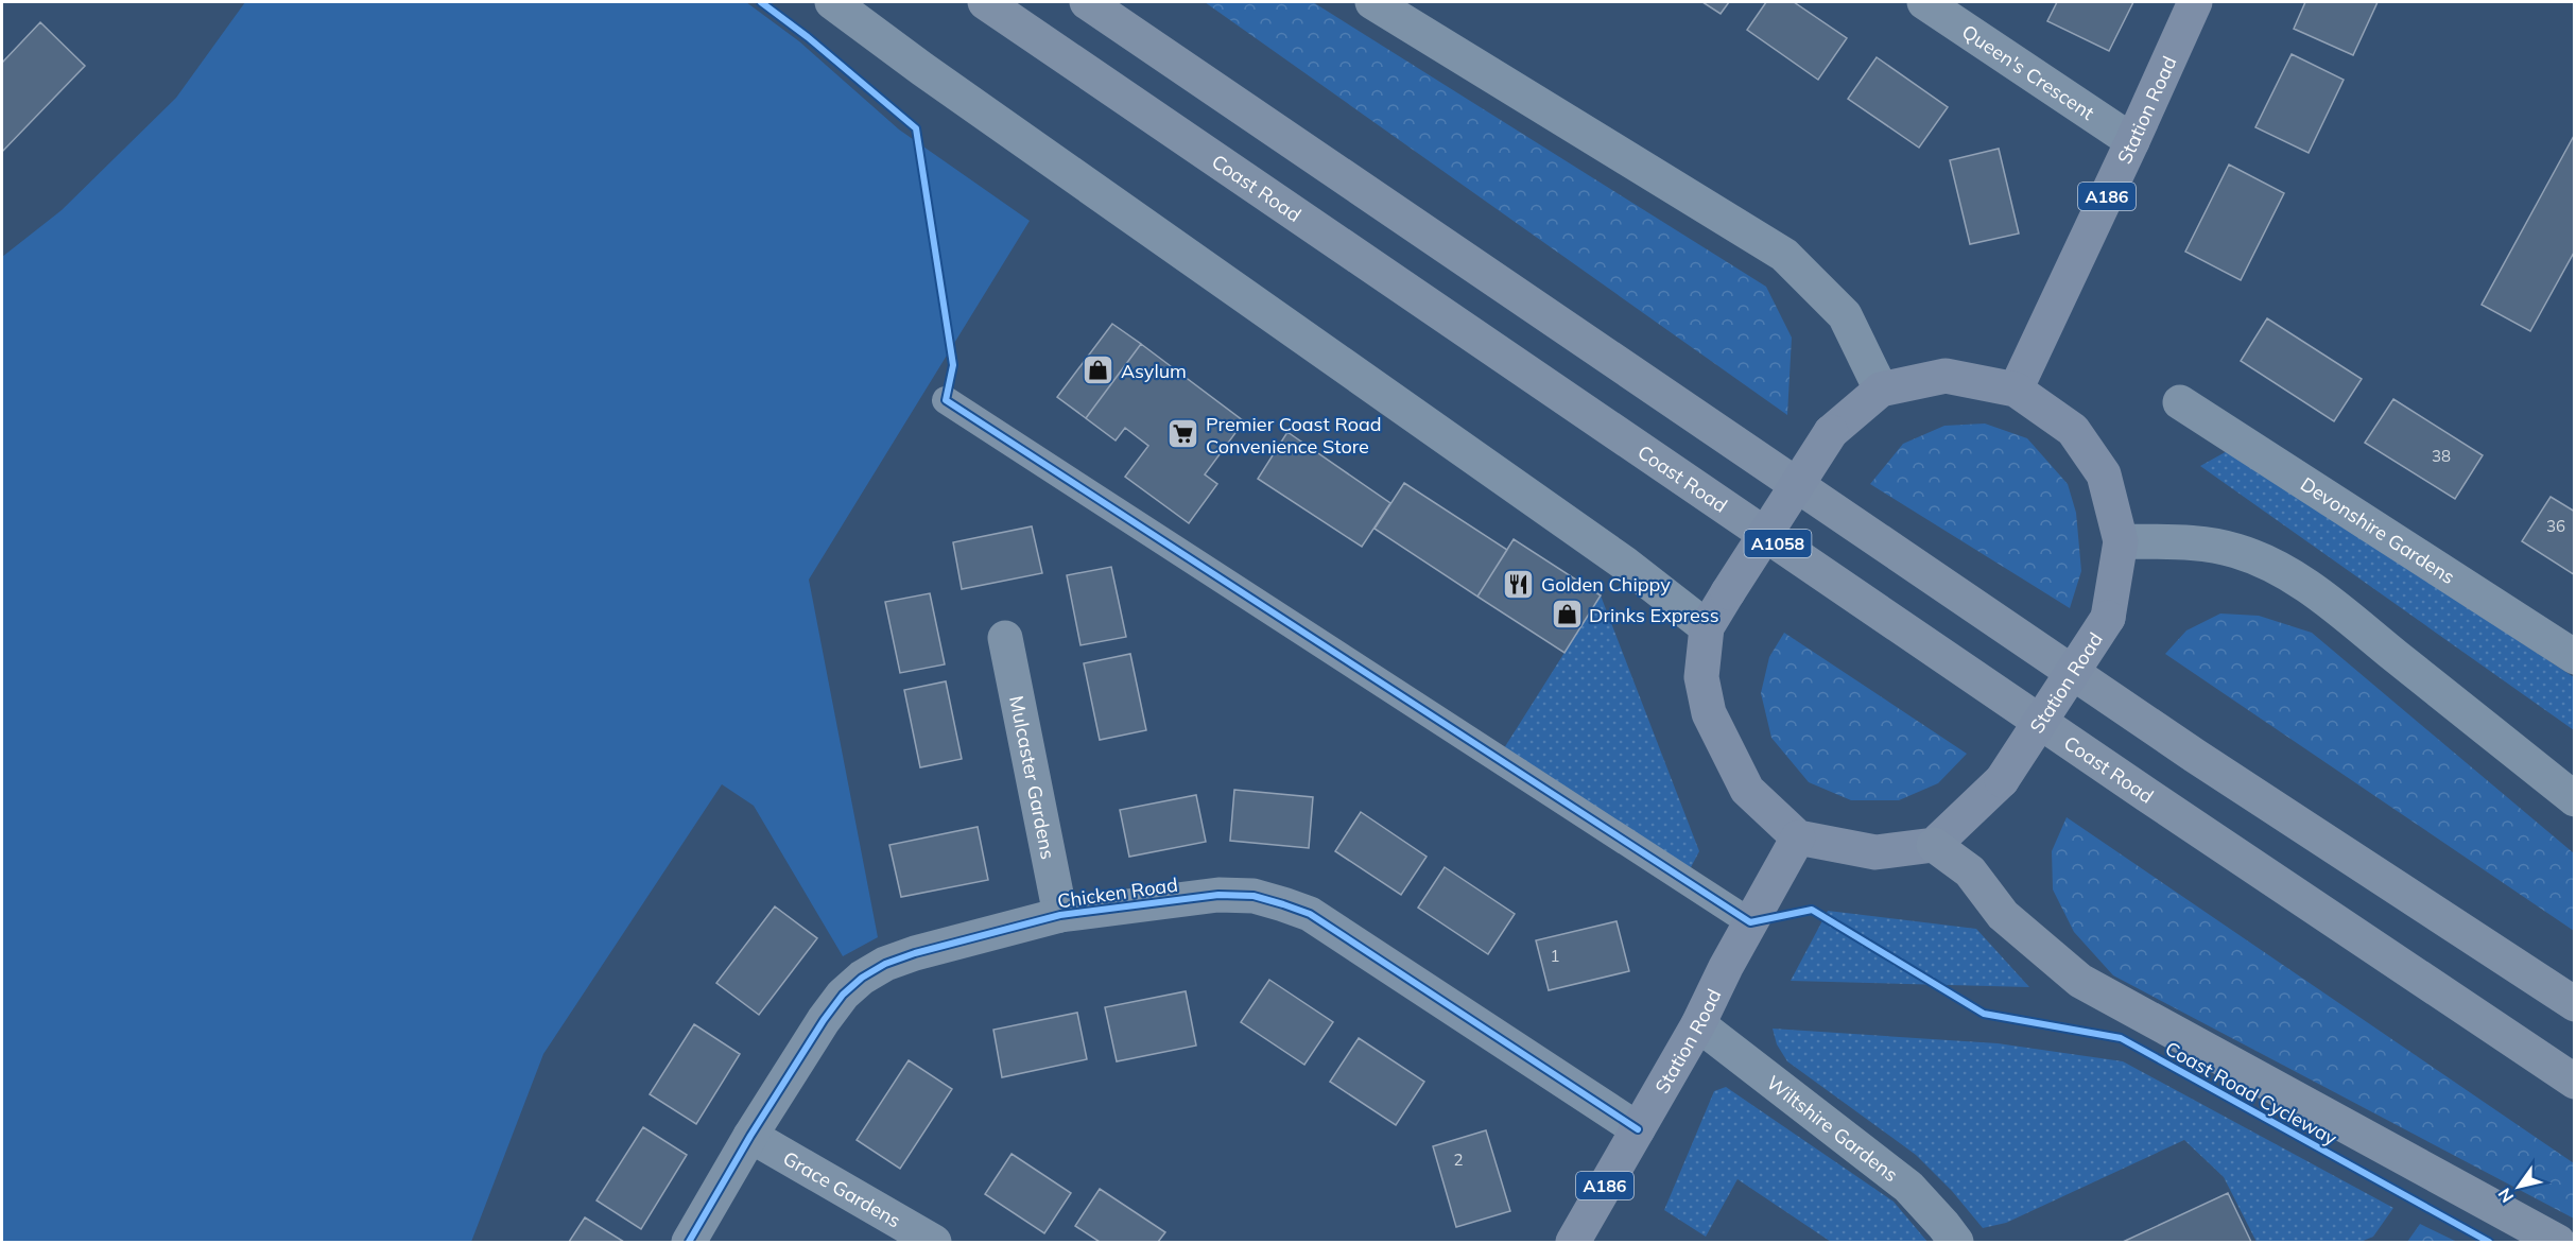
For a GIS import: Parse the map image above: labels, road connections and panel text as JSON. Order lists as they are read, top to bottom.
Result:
{
  "streets": {
    "highway": ["Coast Road", "A1058"],
    "main road": ["Station Road", "A186"],
    "street": [
      "Queen's Crescent",
      "Devonshire Gardens",
      "Mulcaster Gardens",
      "Chicken Road",
      "Wiltshire Gardens",
      "Grace Gardens"
    ],
    "cycle path": ["Coast Road Cycleway"]
  },
  "crossings": [
    ["Queen's Crescent", "Station Road"],
    ["Station Road", "Chicken Road"],
    ["Station Road", "Wiltshire Gardens"],
    ["Mulcaster Gardens", "Chicken Road"],
    ["Chicken Road", "Grace Gardens"]
  ],
  "places": {
    "shop": ["Asylum", "Drinks Express"],
    "supermarket": ["Premier Coast Road Convenience Store"],
    "restaurant": ["Golden Chippy"]
  },
  "house_numbers": [
    "38",
    "36",
    "1",
    "2"
  ],
  "north": "bottom left"
}
